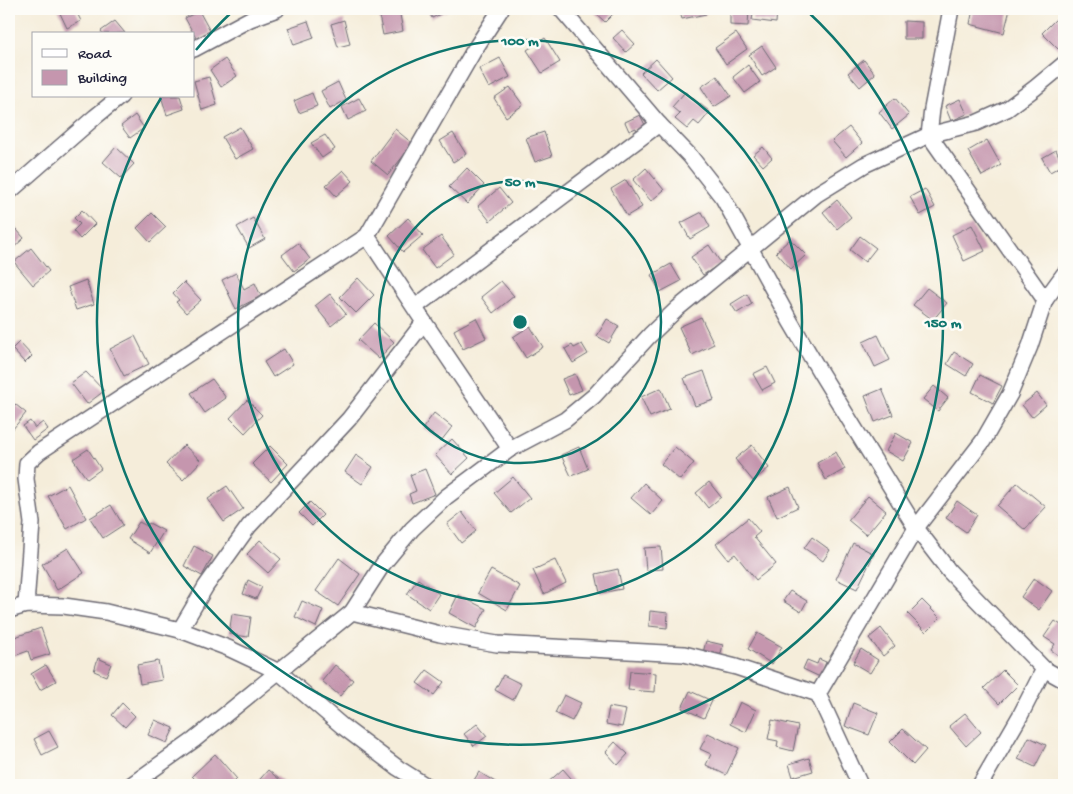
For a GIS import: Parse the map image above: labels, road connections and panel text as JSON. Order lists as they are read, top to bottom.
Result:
{
  "legend": ["Road", "Building"],
  "rings": ["100 m", "50 m", "150 m"]
}
